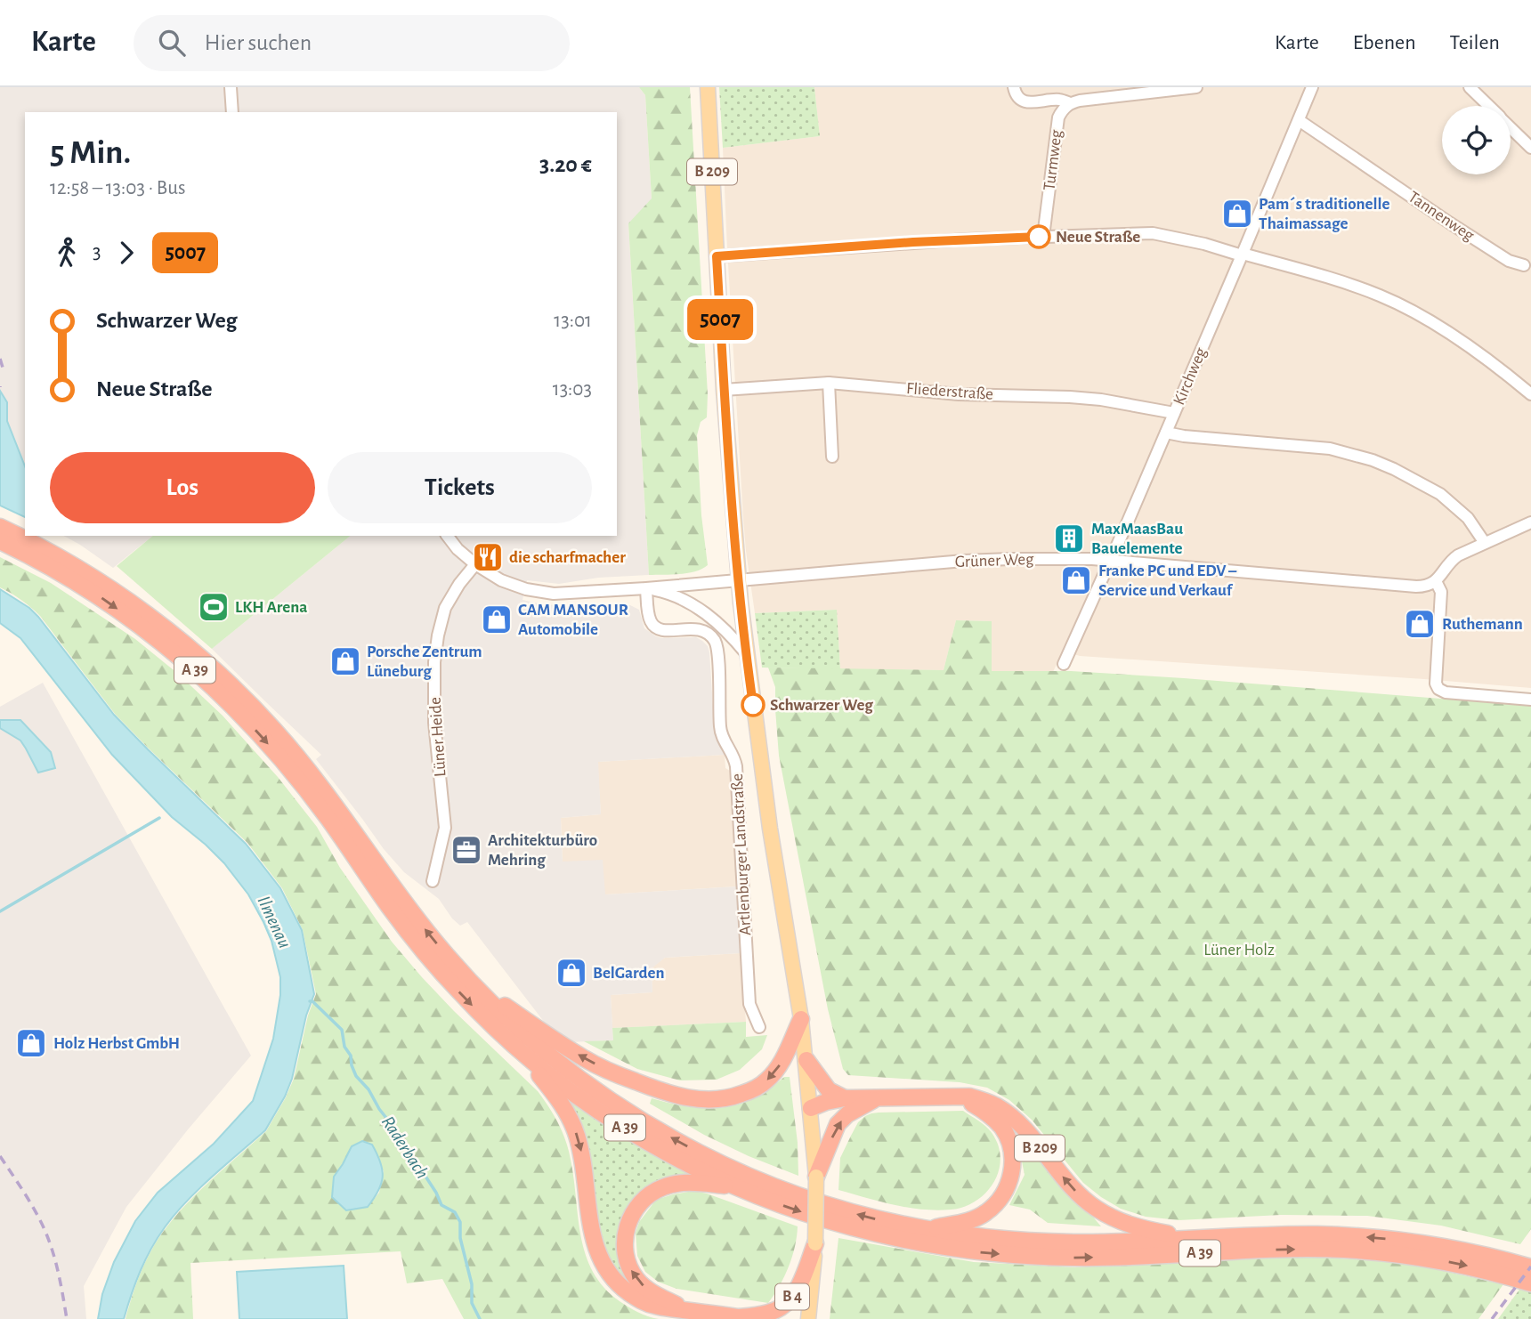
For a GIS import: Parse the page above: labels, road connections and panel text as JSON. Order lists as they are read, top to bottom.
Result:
{
  "streets": {
    "highway": ["B 209", "A 39", "B 4"],
    "street": [
      "Turmweg",
      "Tannenweg",
      "Kirchweg",
      "Fliederstraße",
      "Grüner Weg",
      "Lüner Heide",
      "Artlenburger Landstraße"
    ]
  },
  "crossings": [
    ["B 209", "Fliederstraße"],
    ["B 209", "Grüner Weg"],
    ["B 209", "A 39"],
    ["B 209", "B 4"],
    ["Tannenweg", "Kirchweg"],
    ["Kirchweg", "Fliederstraße"],
    ["Kirchweg", "Grüner Weg"],
    ["Grüner Weg", "Lüner Heide"],
    ["Grüner Weg", "Artlenburger Landstraße"]
  ],
  "water": ["Ilmenau", "Raderbach"],
  "parks": ["Lüner Holz"],
  "places": {
    "shop": [
      "Pam´s traditionelle Thaimassage",
      "Franke PC und EDV – Service und Verkauf",
      "CAM MANSOUR Automobile",
      "Ruthemann",
      "Porsche Zentrum Lüneburg",
      "BelGarden",
      "Holz Herbst GmbH"
    ],
    "other": ["Neue Straße", "Schwarzer Weg"],
    "building": ["MaxMaasBau Bauelemente"],
    "restaurant": ["die scharfmacher"],
    "sports": ["LKH Arena"],
    "office": ["Architekturbüro Mehring"]
  },
  "lines": ["bus line 5007"],
  "page": {
    "header": "Karte",
    "search": "Hier suchen",
    "nav": ["Karte", "Ebenen", "Teilen"],
    "on_map": "5007",
    "heading": ["5 Min.", "12:58 – 13:03 · Bus", "3.20 €"],
    "legs": ["3", "5007"],
    "list": [
      {
        "name": "Schwarzer Weg",
        "value": "13:01"
      },
      {
        "name": "Neue Straße",
        "value": "13:03"
      }
    ],
    "buttons": ["Los", "Tickets"]
  }
}
